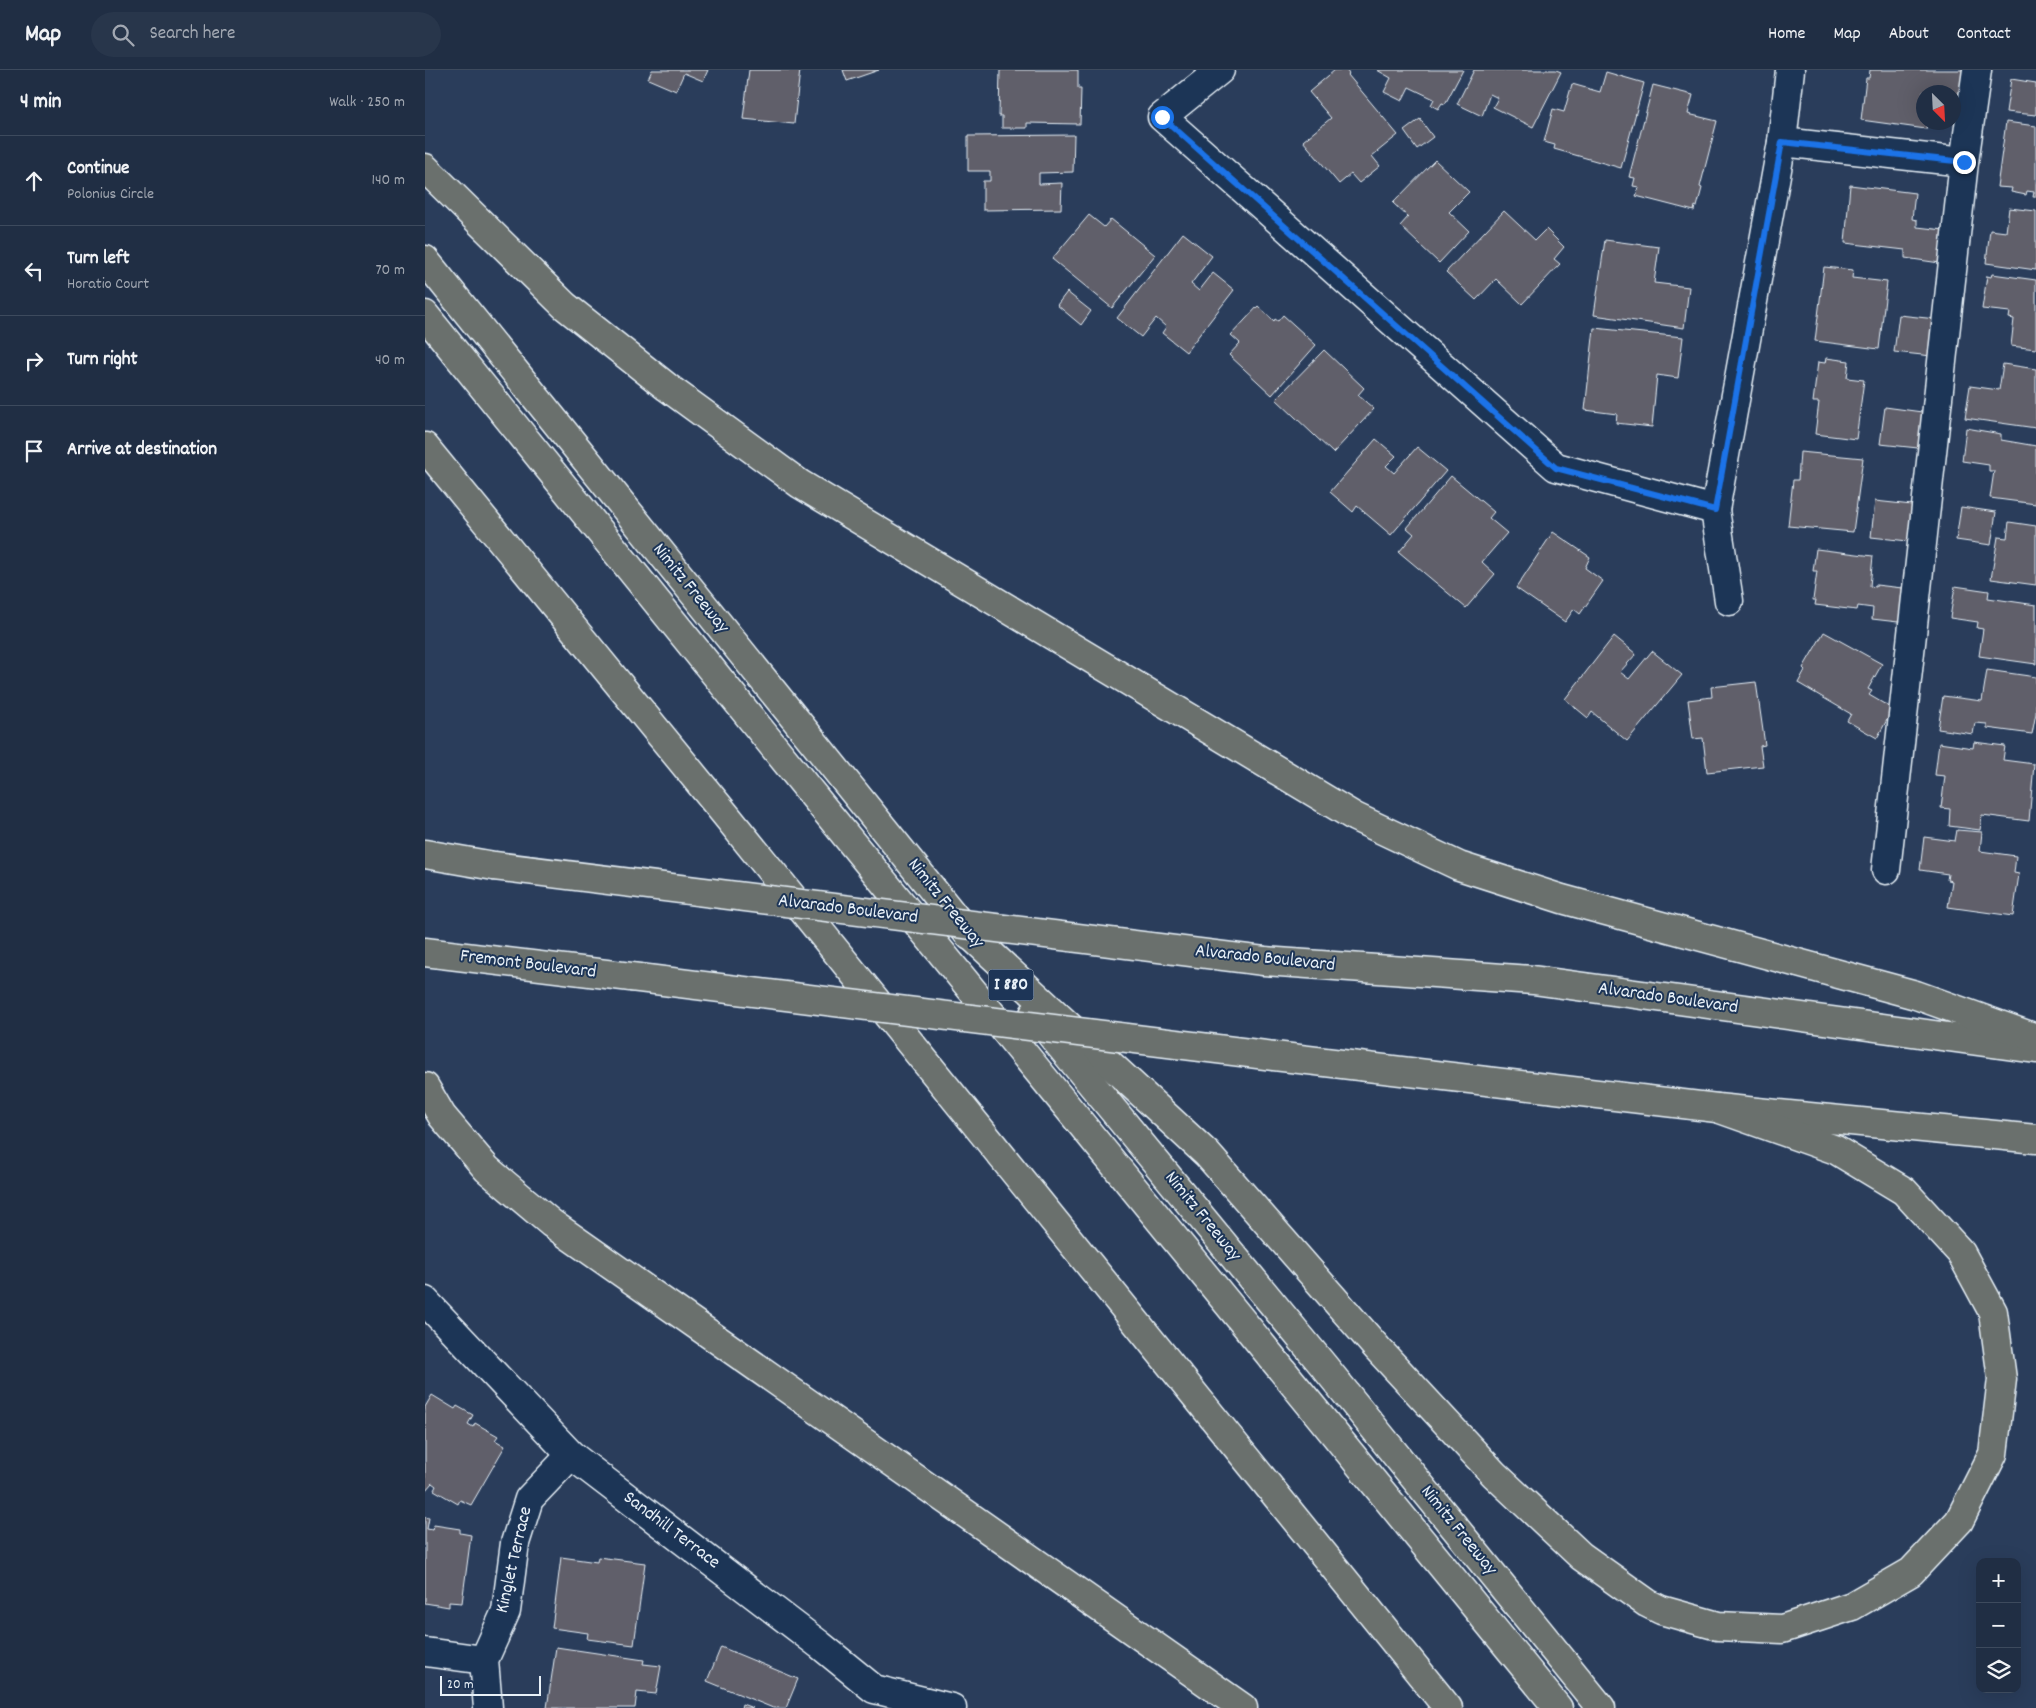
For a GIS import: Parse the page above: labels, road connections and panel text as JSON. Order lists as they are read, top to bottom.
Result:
{
  "streets": {
    "main road": [
      "Nimitz Freeway",
      "Alvarado Boulevard",
      "Fremont Boulevard",
      "I 880"
    ],
    "street": ["Sandhill Terrace", "Kinglet Terrace"]
  },
  "crossings": [
    ["Sandhill Terrace", "Kinglet Terrace"]
  ],
  "scale_bar": "20 m",
  "north": "bottom right",
  "page": {
    "header": "Map",
    "search": "Search here",
    "nav": [
      "Home",
      "Map",
      "About",
      "Contact"
    ],
    "heading": ["4 min", "Walk · 250 m"],
    "list": [
      ["Continue", "Polonius Circle", "140 m"],
      ["Turn left", "Horatio Court", "70 m"],
      ["Turn right", "40 m"],
      "Arrive at destination"
    ],
    "map_buttons": ["+", "−"],
    "scale": "20 m"
  }
}
